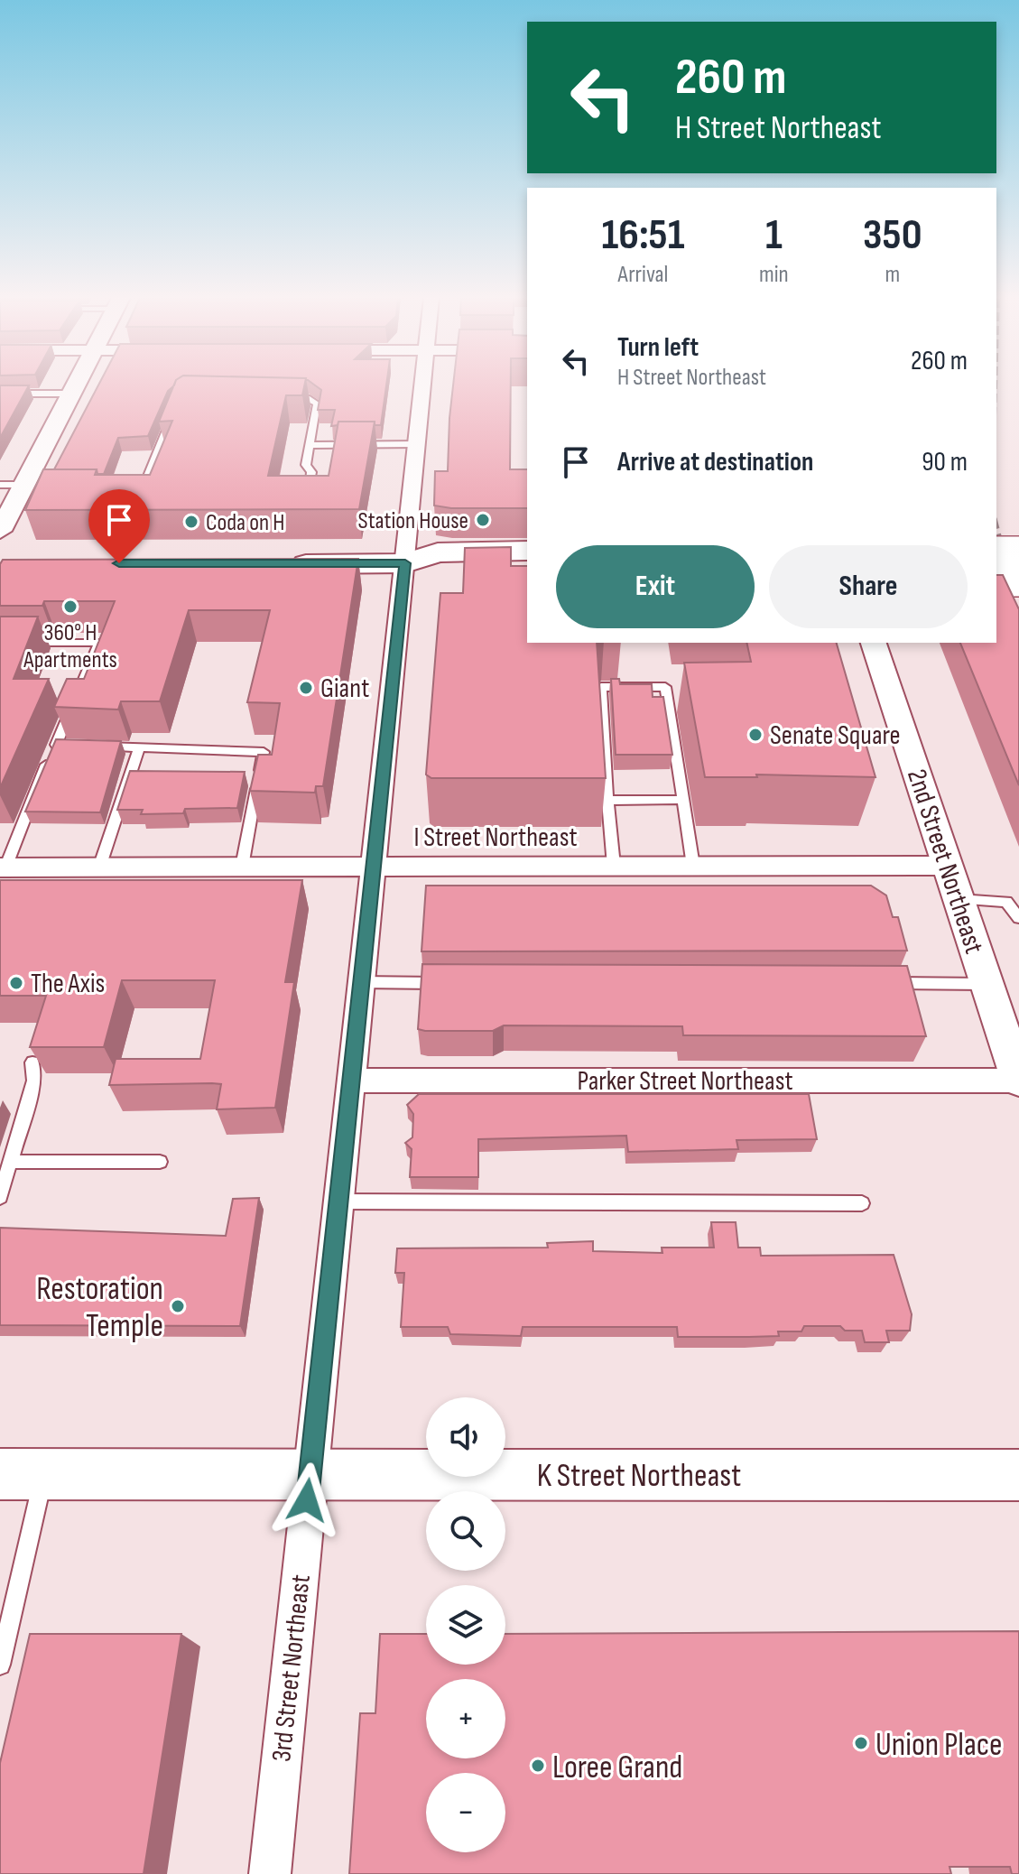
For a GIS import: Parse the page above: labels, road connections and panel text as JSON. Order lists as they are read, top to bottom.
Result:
{
  "streets": {
    "main road": ["K Street Northeast"],
    "street": [
      "I Street Northeast",
      "2nd Street Northeast",
      "Parker Street Northeast",
      "3rd Street Northeast"
    ]
  },
  "crossings": [
    ["I Street Northeast", "2nd Street Northeast"],
    ["I Street Northeast", "3rd Street Northeast"],
    ["2nd Street Northeast", "Parker Street Northeast"],
    ["Parker Street Northeast", "3rd Street Northeast"],
    ["K Street Northeast", "3rd Street Northeast"]
  ],
  "places": [
    "Station House",
    "Coda on H",
    "360° H Apartments",
    "Giant",
    "Senate Square",
    "The Axis",
    "Restoration Temple",
    "Union Place",
    "Loree Grand"
  ],
  "page": {
    "turn": ["260 m", "H Street Northeast"],
    "eta": [
      "16:51",
      "Arrival",
      "1",
      "min",
      "350",
      "m"
    ],
    "list": [
      {
        "name": "Turn left",
        "note": "H Street Northeast",
        "value": "260 m"
      },
      {
        "name": "Arrive at destination",
        "value": "90 m"
      }
    ],
    "buttons": ["Exit", "Share"],
    "map_buttons": ["+", "−"]
  }
}
